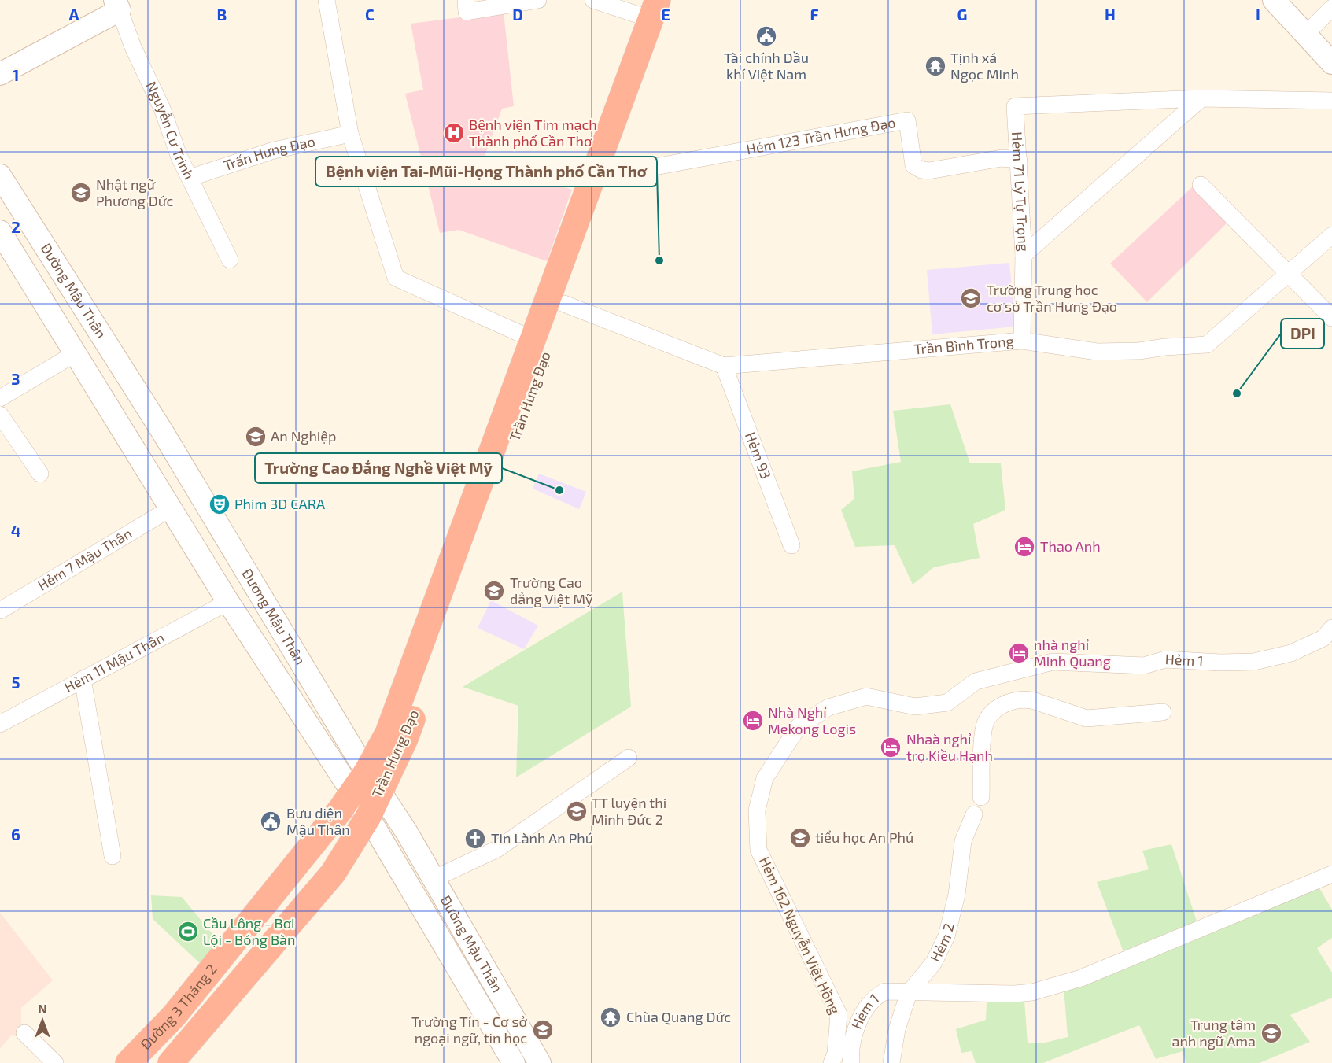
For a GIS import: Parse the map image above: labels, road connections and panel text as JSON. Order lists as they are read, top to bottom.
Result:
{
  "streets": {
    "highway": ["Trần Hưng Đạo", "Đường 3 Tháng 2"],
    "main road": ["Đường Mậu Thân"],
    "street": [
      "Nguyễn Cư Trinh",
      "Hẻm 123 Trần Hưng Đạo",
      "Trấn Hưng Đạo",
      "Hẻm 71 Lý Tự Trọng",
      "Trần Bình Trọng",
      "Hẻm 93",
      "Hẻm 7 Mậu Thân",
      "Hẻm 1",
      "Hẻm 11 Mậu Thân",
      "Hẻm 162 Nguyễn Việt Hồng",
      "Hẻm 2"
    ]
  },
  "crossings": [
    ["Nguyễn Cư Trinh", "Trấn Hưng Đạo"],
    ["Hẻm 123 Trần Hưng Đạo", "Hẻm 71 Lý Tự Trọng"],
    ["Hẻm 123 Trần Hưng Đạo", "Trần Hưng Đạo"],
    ["Đường Mậu Thân", "Trần Hưng Đạo"],
    ["Đường Mậu Thân", "Hẻm 7 Mậu Thân"],
    ["Đường Mậu Thân", "Hẻm 11 Mậu Thân"],
    ["Đường Mậu Thân", "Đường 3 Tháng 2"],
    ["Trần Bình Trọng", "Trần Hưng Đạo"],
    ["Trần Bình Trọng", "Hẻm 93"],
    ["Trần Hưng Đạo", "Đường 3 Tháng 2"],
    ["Hẻm 1", "Hẻm 162 Nguyễn Việt Hồng"],
    ["Hẻm 1", "Hẻm 2"]
  ],
  "places": {
    "public building": ["Tài chính Dầu khí Việt Nam", "Bưu điện Mậu Thân"],
    "temple": ["Tịnh xá Ngọc Minh", "Chùa Quang Đức"],
    "hospital": ["Bệnh viện Tim mạch Thành phố Cần Thơ"],
    "school or university": [
      "Nhật ngữ Phương Đức",
      "Trường Trung học cơ sở Trần Hưng Đạo",
      "An Nghiệp",
      "Trường Cao đẳng Việt Mỹ",
      "TT luyện thi Minh Đức 2",
      "tiểu học An Phú",
      "Trường Tín - Cơ sở ngoại ngữ, tin học",
      "Trung tâm anh ngữ Ama"
    ],
    "other": ["Bệnh viện Tai-Mũi-Họng Thành phố Cần Thơ", "DPI", "Trường Cao Đẳng Nghề Việt Mỹ"],
    "theatre": ["Phim 3D CARA"],
    "hotel": [
      "Thao Anh",
      "nhà nghỉ Minh Quang",
      "Nhà Nghỉ Mekong Logis",
      "Nhaà nghỉ trọ Kiều Hạnh"
    ],
    "church": ["Tin Lành An Phú"],
    "sports": ["Cầu Lông - Bơi Lội - Bóng Bàn"]
  },
  "north": "top",
  "grid": {
    "columns": [
      "A",
      "B",
      "C",
      "D",
      "E",
      "F",
      "G",
      "H",
      "I"
    ],
    "rows": [
      "1",
      "2",
      "3",
      "4",
      "5",
      "6"
    ]
  }
}
